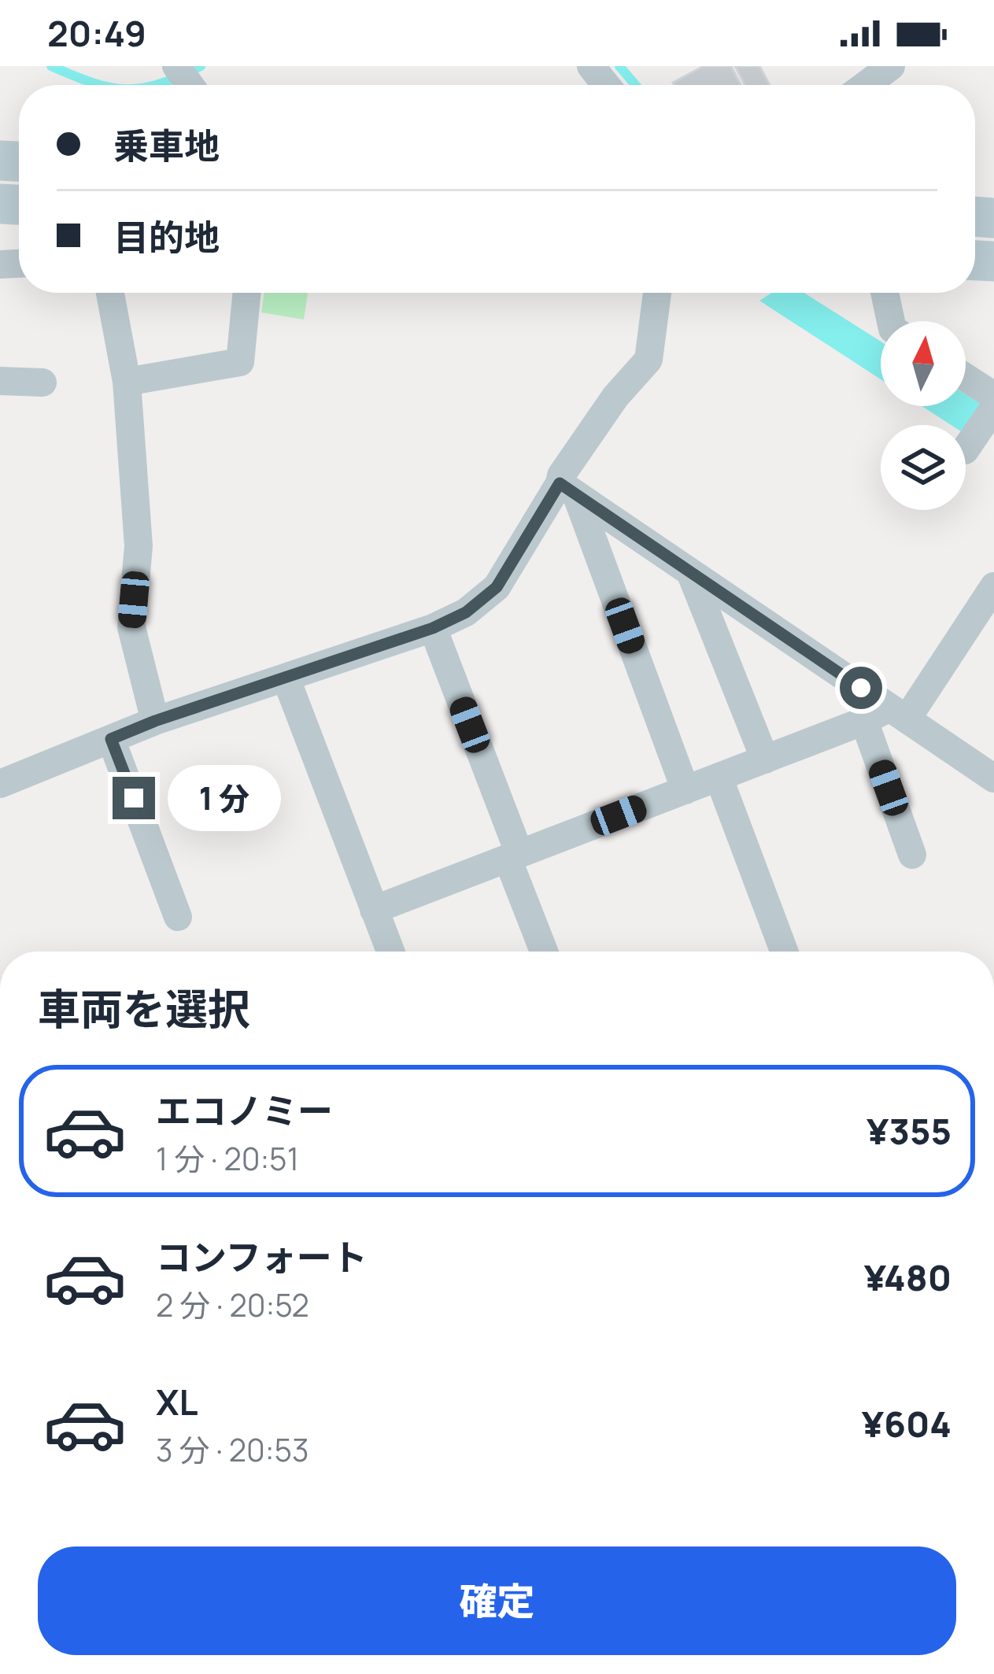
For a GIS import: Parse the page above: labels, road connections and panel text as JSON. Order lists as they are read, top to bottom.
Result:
{
  "north": "top",
  "page": {
    "status": "20:49",
    "banner": ["乗車地", "目的地"],
    "bubble": "1 分",
    "heading": "車両を選択",
    "list": [
      {
        "name": "エコノミー",
        "note": "1 分 · 20:51",
        "value": "¥355"
      },
      {
        "name": "コンフォート",
        "note": "2 分 · 20:52",
        "value": "¥480"
      },
      {
        "name": "XL",
        "note": "3 分 · 20:53",
        "value": "¥604"
      }
    ],
    "buttons": "確定"
  }
}
